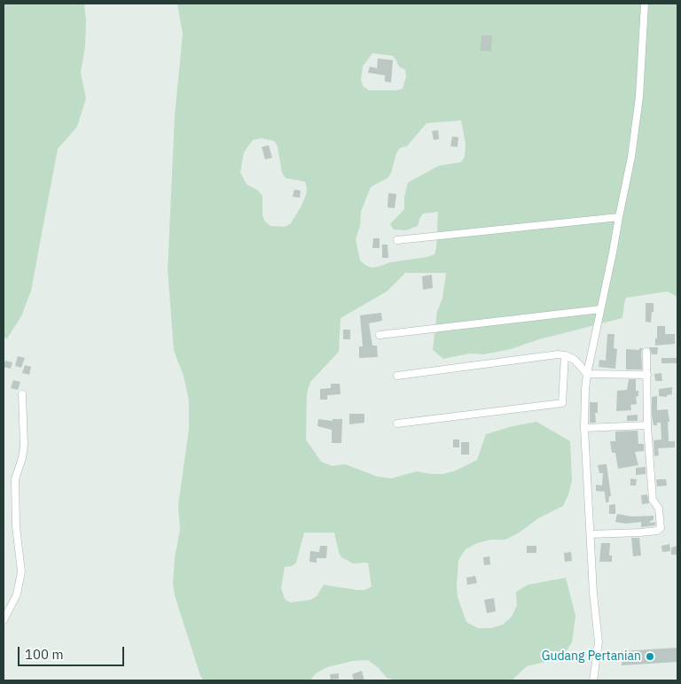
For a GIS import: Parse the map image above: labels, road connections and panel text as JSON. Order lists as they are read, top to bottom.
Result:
{
  "places": ["Gudang Pertanian"],
  "scale_bar": "100 m"
}
